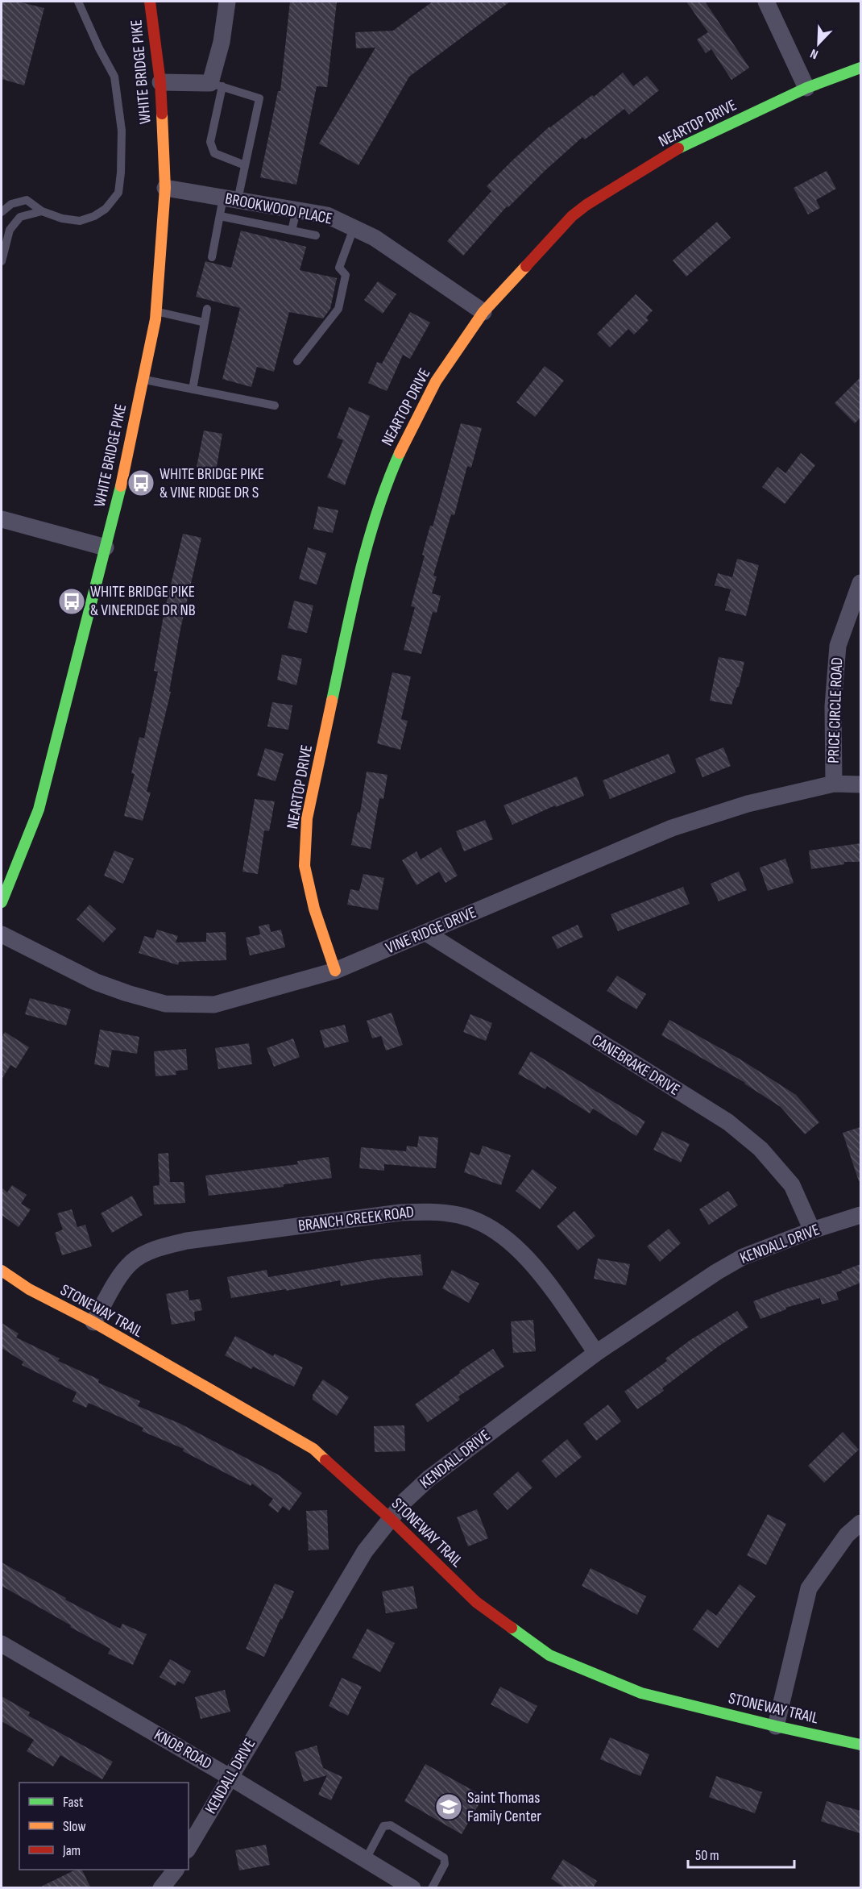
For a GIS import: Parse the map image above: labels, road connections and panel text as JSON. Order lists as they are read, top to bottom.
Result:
{
  "streets": {
    "street": [
      "WHITE BRIDGE PIKE",
      "NEARTOP DRIVE",
      "BROOKWOOD PLACE",
      "PRICE CIRCLE ROAD",
      "VINE RIDGE DRIVE",
      "CANEBRAKE DRIVE",
      "BRANCH CREEK ROAD",
      "KENDALL DRIVE",
      "STONEWAY TRAIL",
      "KNOB ROAD"
    ]
  },
  "crossings": [
    ["WHITE BRIDGE PIKE", "BROOKWOOD PLACE"],
    ["NEARTOP DRIVE", "BROOKWOOD PLACE"],
    ["NEARTOP DRIVE", "VINE RIDGE DRIVE"],
    ["PRICE CIRCLE ROAD", "VINE RIDGE DRIVE"],
    ["VINE RIDGE DRIVE", "CANEBRAKE DRIVE"],
    ["CANEBRAKE DRIVE", "KENDALL DRIVE"],
    ["BRANCH CREEK ROAD", "KENDALL DRIVE"],
    ["BRANCH CREEK ROAD", "STONEWAY TRAIL"],
    ["KENDALL DRIVE", "STONEWAY TRAIL"],
    ["KENDALL DRIVE", "KNOB ROAD"]
  ],
  "places": {
    "bus stop": ["WHITE BRIDGE PIKE & VINE RIDGE DR S", "WHITE BRIDGE PIKE & VINERIDGE DR NB"],
    "school or university": ["Saint Thomas Family Center"]
  },
  "legend": ["Fast", "Slow", "Jam"],
  "scale_bar": "50 m",
  "north": "bottom left"
}
